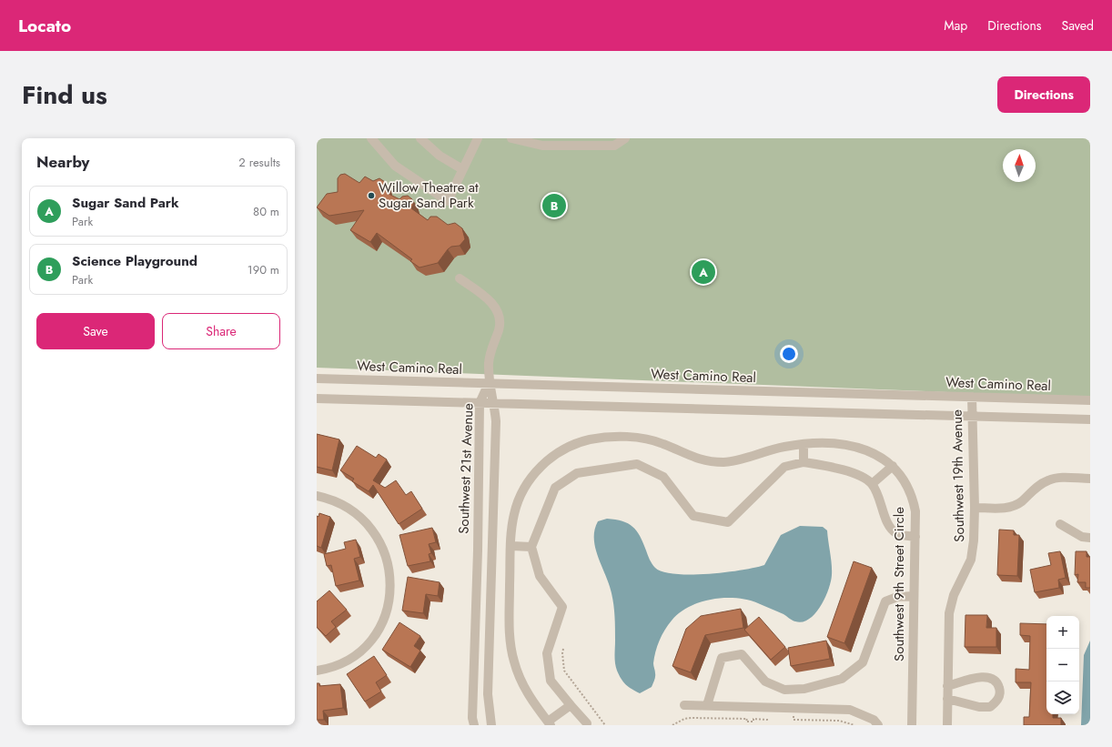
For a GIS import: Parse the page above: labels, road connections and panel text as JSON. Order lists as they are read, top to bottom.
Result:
{
  "streets": {
    "street": [
      "West Camino Real",
      "Southwest 21st Avenue",
      "Southwest 19th Avenue",
      "Southwest 9th Street Circle"
    ]
  },
  "crossings": [
    ["West Camino Real", "Southwest 21st Avenue"],
    ["West Camino Real", "Southwest 19th Avenue"]
  ],
  "places": ["Willow Theatre at Sugar Sand Park"],
  "north": "top",
  "page": {
    "header": "Locato",
    "nav": ["Map", "Directions", "Saved"],
    "title": "Find us",
    "buttons": [
      "Directions",
      ["Save", "Share"]
    ],
    "heading": ["Nearby", "2 results"],
    "list": [
      {
        "mark": "A",
        "name": "Sugar Sand Park",
        "note": "Park",
        "value": "80 m"
      },
      {
        "mark": "B",
        "name": "Science Playground",
        "note": "Park",
        "value": "190 m"
      }
    ],
    "pins": ["B", "A"],
    "map_buttons": ["+", "−"]
  }
}
